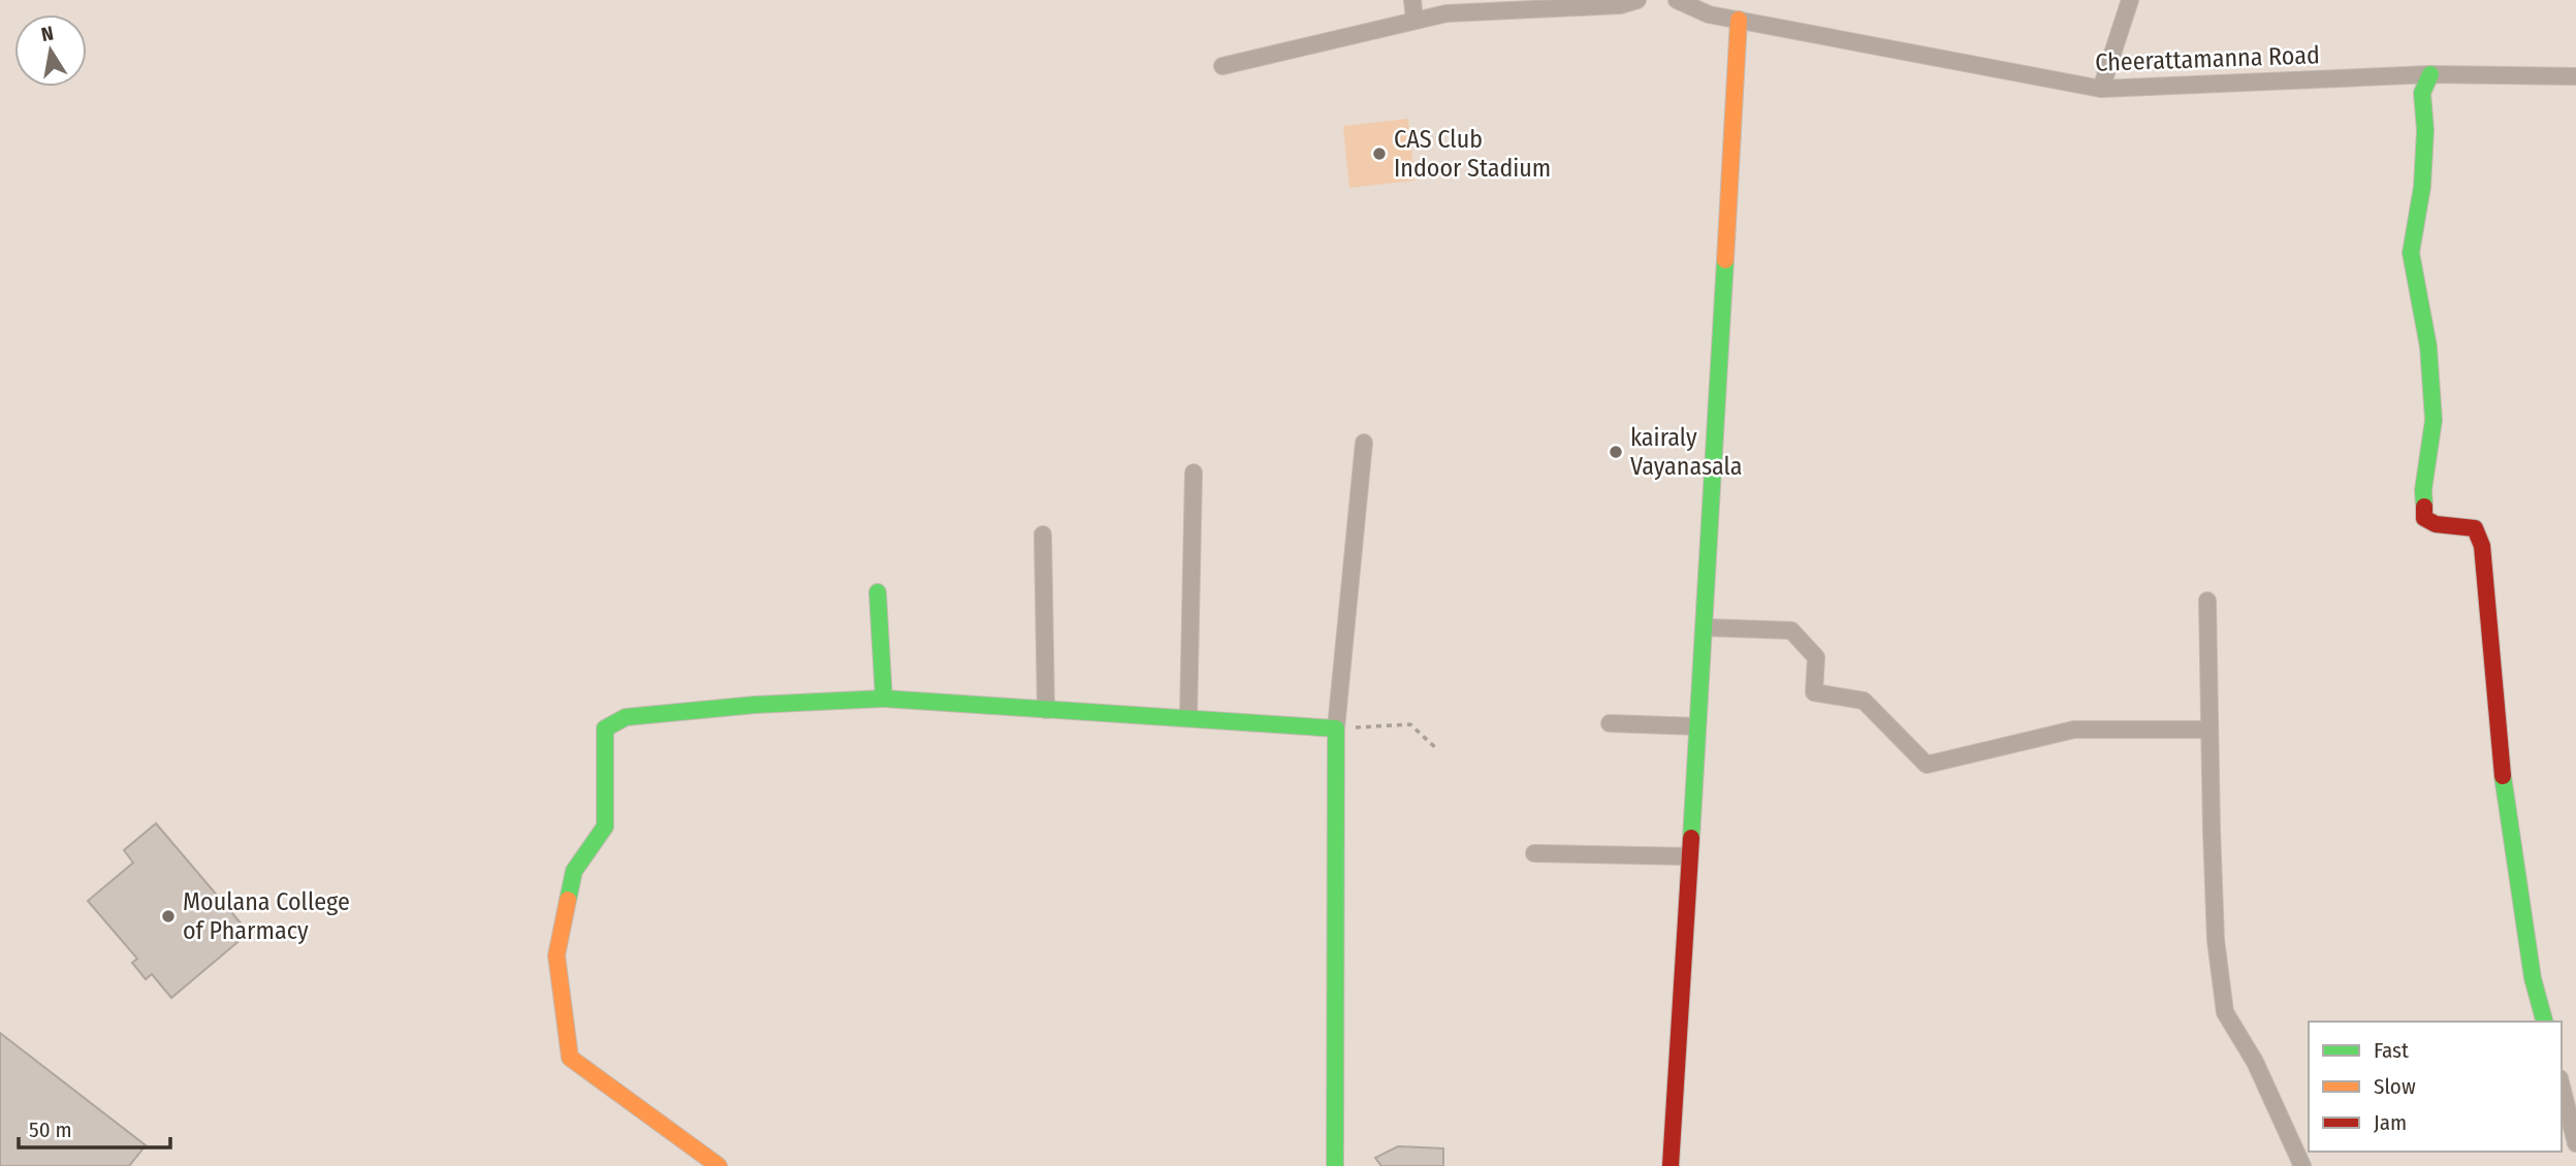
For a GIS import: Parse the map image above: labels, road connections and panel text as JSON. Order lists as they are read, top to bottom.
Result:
{
  "streets": {
    "street": ["Cheerattamanna Road"]
  },
  "places": ["CAS Club Indoor Stadium", "kairaly Vayanasala", "Moulana College of Pharmacy"],
  "legend": ["Fast", "Slow", "Jam"],
  "scale_bar": "50 m",
  "north": "top"
}
